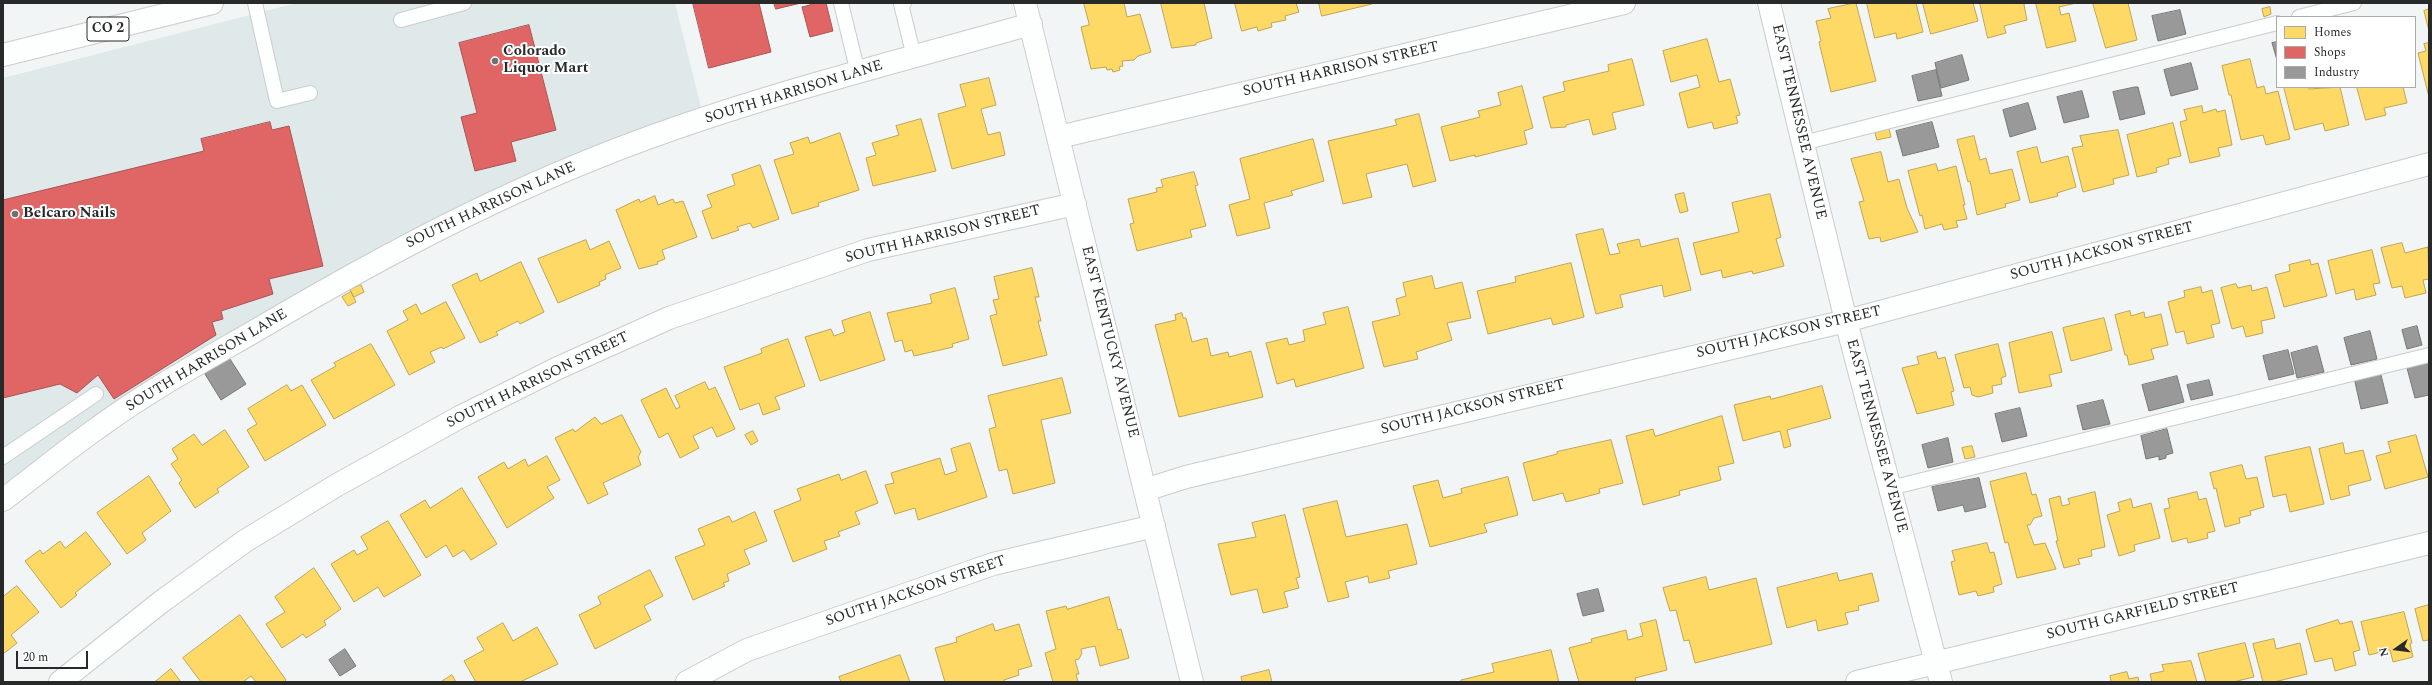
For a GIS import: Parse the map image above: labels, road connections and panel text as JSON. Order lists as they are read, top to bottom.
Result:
{
  "streets": {
    "street": [
      "CO 2",
      "SOUTH HARRISON STREET",
      "SOUTH HARRISON LANE",
      "EAST TENNESSEE AVENUE",
      "SOUTH JACKSON STREET",
      "EAST KENTUCKY AVENUE",
      "SOUTH GARFIELD STREET"
    ]
  },
  "crossings": [
    ["SOUTH HARRISON STREET", "EAST KENTUCKY AVENUE"],
    ["SOUTH HARRISON LANE", "EAST KENTUCKY AVENUE"],
    ["EAST TENNESSEE AVENUE", "SOUTH JACKSON STREET"],
    ["EAST TENNESSEE AVENUE", "SOUTH GARFIELD STREET"],
    ["SOUTH JACKSON STREET", "EAST KENTUCKY AVENUE"]
  ],
  "places": ["Colorado Liquor Mart", "Belcaro Nails"],
  "legend": ["Homes", "Shops", "Industry"],
  "scale_bar": "20 m",
  "north": "left"
}
